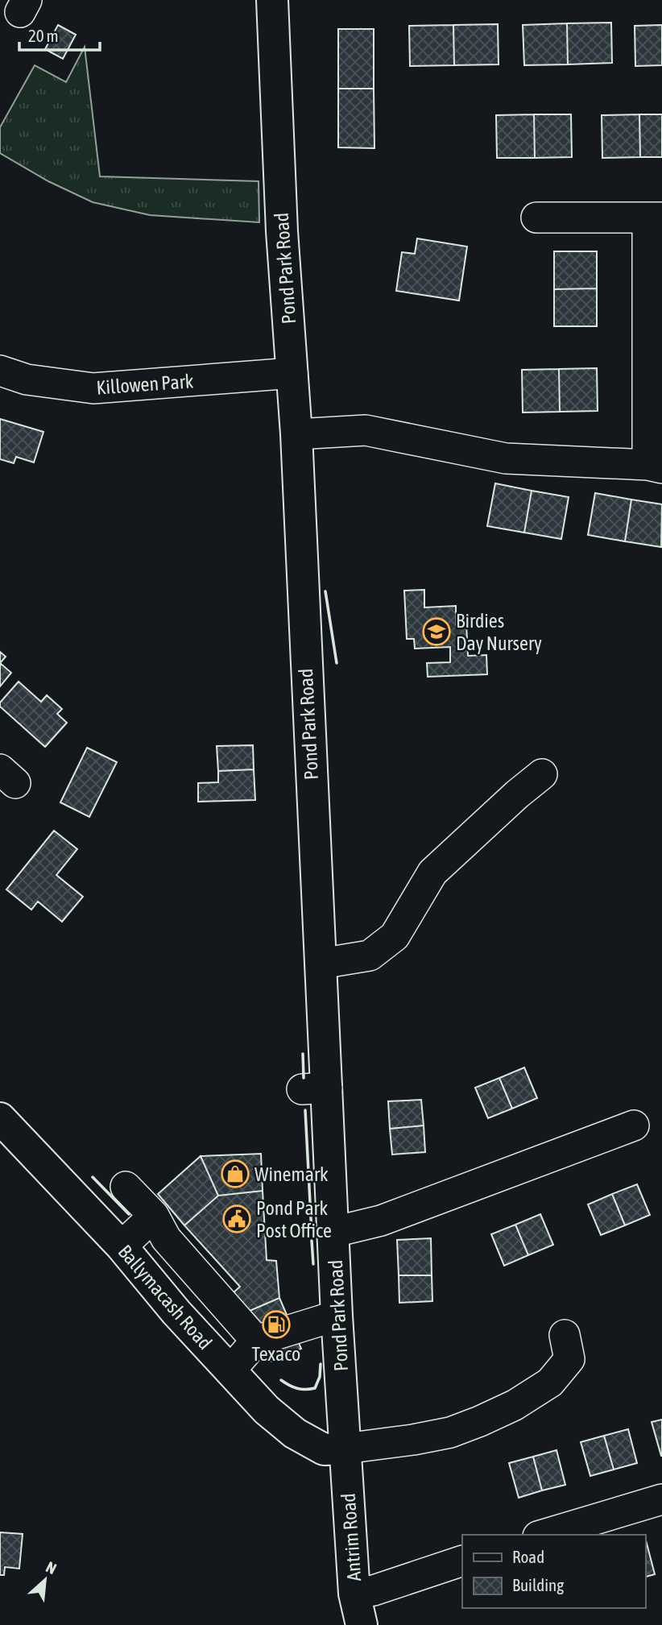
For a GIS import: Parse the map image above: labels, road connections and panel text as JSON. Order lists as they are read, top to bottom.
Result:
{
  "streets": {
    "main road": ["Pond Park Road", "Ballymacash Road", "Antrim Road"],
    "street": ["Killowen Park"]
  },
  "crossings": [
    ["Pond Park Road", "Killowen Park"],
    ["Pond Park Road", "Ballymacash Road"],
    ["Pond Park Road", "Antrim Road"],
    ["Ballymacash Road", "Antrim Road"]
  ],
  "places": {
    "school or university": ["Birdies Day Nursery"],
    "shop": ["Winemark"],
    "public building": ["Pond Park Post Office"],
    "fuel station": ["Texaco"]
  },
  "legend": ["Road", "Building"],
  "scale_bar": "20 m",
  "north": "top right"
}
